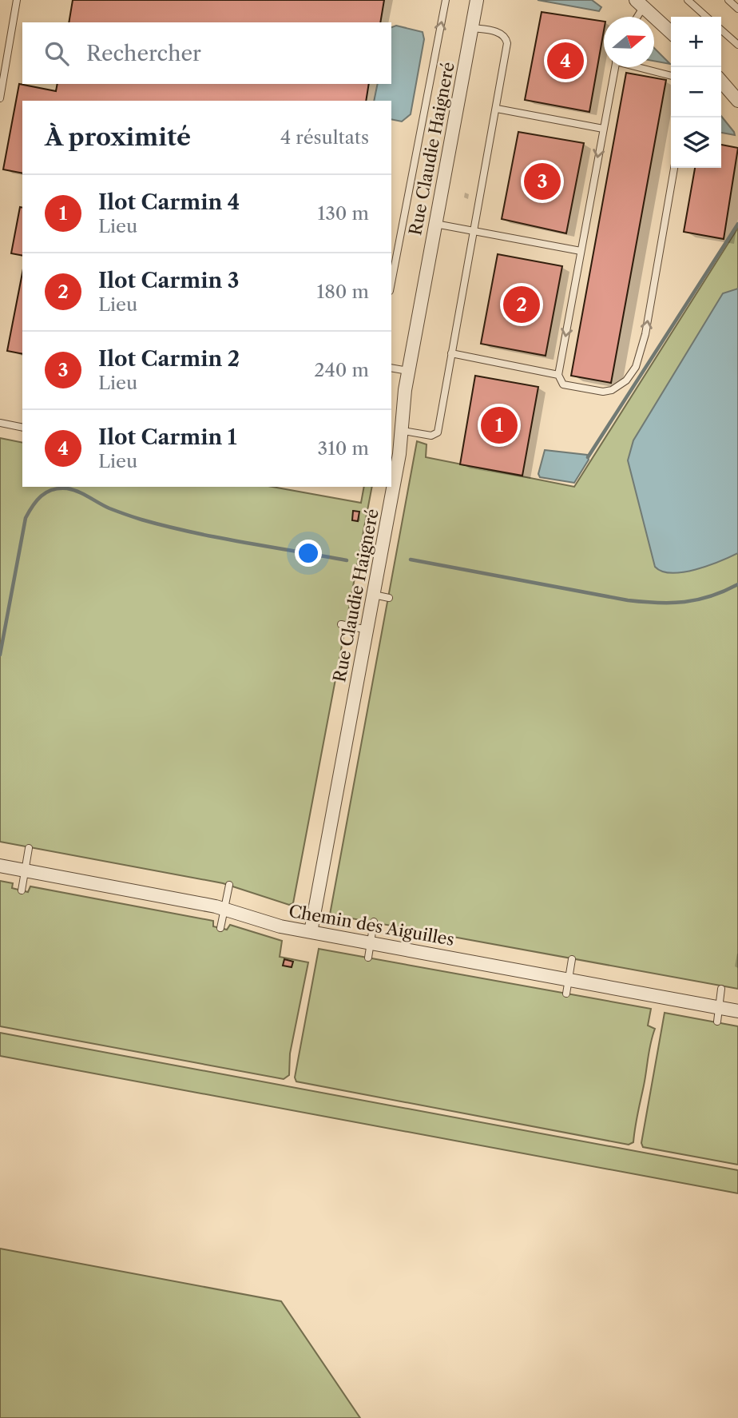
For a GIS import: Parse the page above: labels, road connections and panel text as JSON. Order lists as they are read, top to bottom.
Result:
{
  "streets": {
    "street": ["Rue Claudie Haigneré", "Chemin des Aiguilles"]
  },
  "crossings": [
    ["Rue Claudie Haigneré", "Chemin des Aiguilles"]
  ],
  "north": "right",
  "page": {
    "map_buttons": ["+", "−"],
    "search": "Rechercher",
    "pins": [
      "4",
      "3",
      "2",
      "1"
    ],
    "heading": ["À proximité", "4 résultats"],
    "list": [
      {
        "mark": "1",
        "name": "Ilot Carmin 4",
        "note": "Lieu",
        "value": "130 m"
      },
      {
        "mark": "2",
        "name": "Ilot Carmin 3",
        "note": "Lieu",
        "value": "180 m"
      },
      {
        "mark": "3",
        "name": "Ilot Carmin 2",
        "note": "Lieu",
        "value": "240 m"
      },
      {
        "mark": "4",
        "name": "Ilot Carmin 1",
        "note": "Lieu",
        "value": "310 m"
      }
    ]
  }
}
